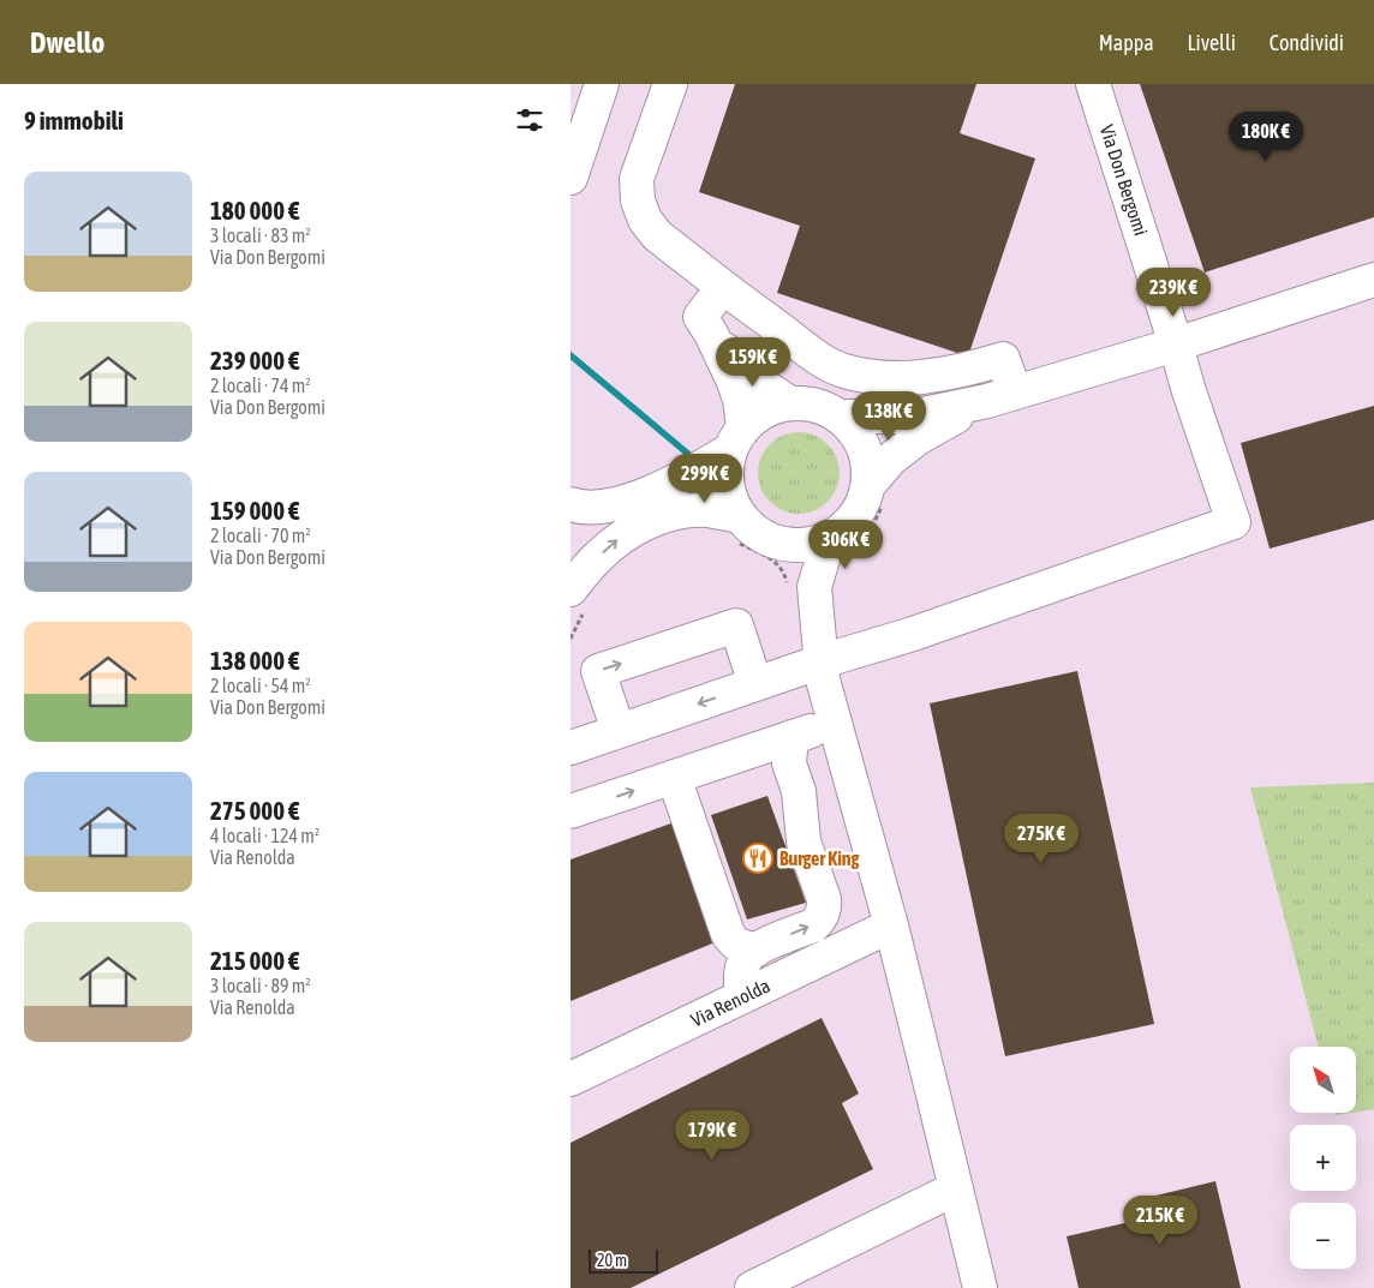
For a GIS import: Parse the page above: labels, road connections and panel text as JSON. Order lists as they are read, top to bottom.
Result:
{
  "streets": {
    "street": ["Via Don Bergomi", "Via Renolda"]
  },
  "places": {
    "restaurant": ["Burger King"]
  },
  "scale_bar": "20 m",
  "north": "top left",
  "page": {
    "header": "Dwello",
    "nav": ["Mappa", "Livelli", "Condividi"],
    "heading": "9 immobili",
    "price": [
      "180K €",
      "239K €",
      "159K €",
      "138K €",
      "299K €",
      "306K €",
      "275K €",
      "179K €",
      "215K €"
    ],
    "list": [
      {
        "name": "180 000 €",
        "note": "3 locali · 83 m² · Via Don Bergomi"
      },
      {
        "name": "239 000 €",
        "note": "2 locali · 74 m² · Via Don Bergomi"
      },
      {
        "name": "159 000 €",
        "note": "2 locali · 70 m² · Via Don Bergomi"
      },
      {
        "name": "138 000 €",
        "note": "2 locali · 54 m² · Via Don Bergomi"
      },
      {
        "name": "275 000 €",
        "note": "4 locali · 124 m² · Via Renolda"
      },
      {
        "name": "215 000 €",
        "note": "3 locali · 89 m² · Via Renolda"
      }
    ],
    "map_buttons": ["+", "−"],
    "scale": "20 m"
  }
}
